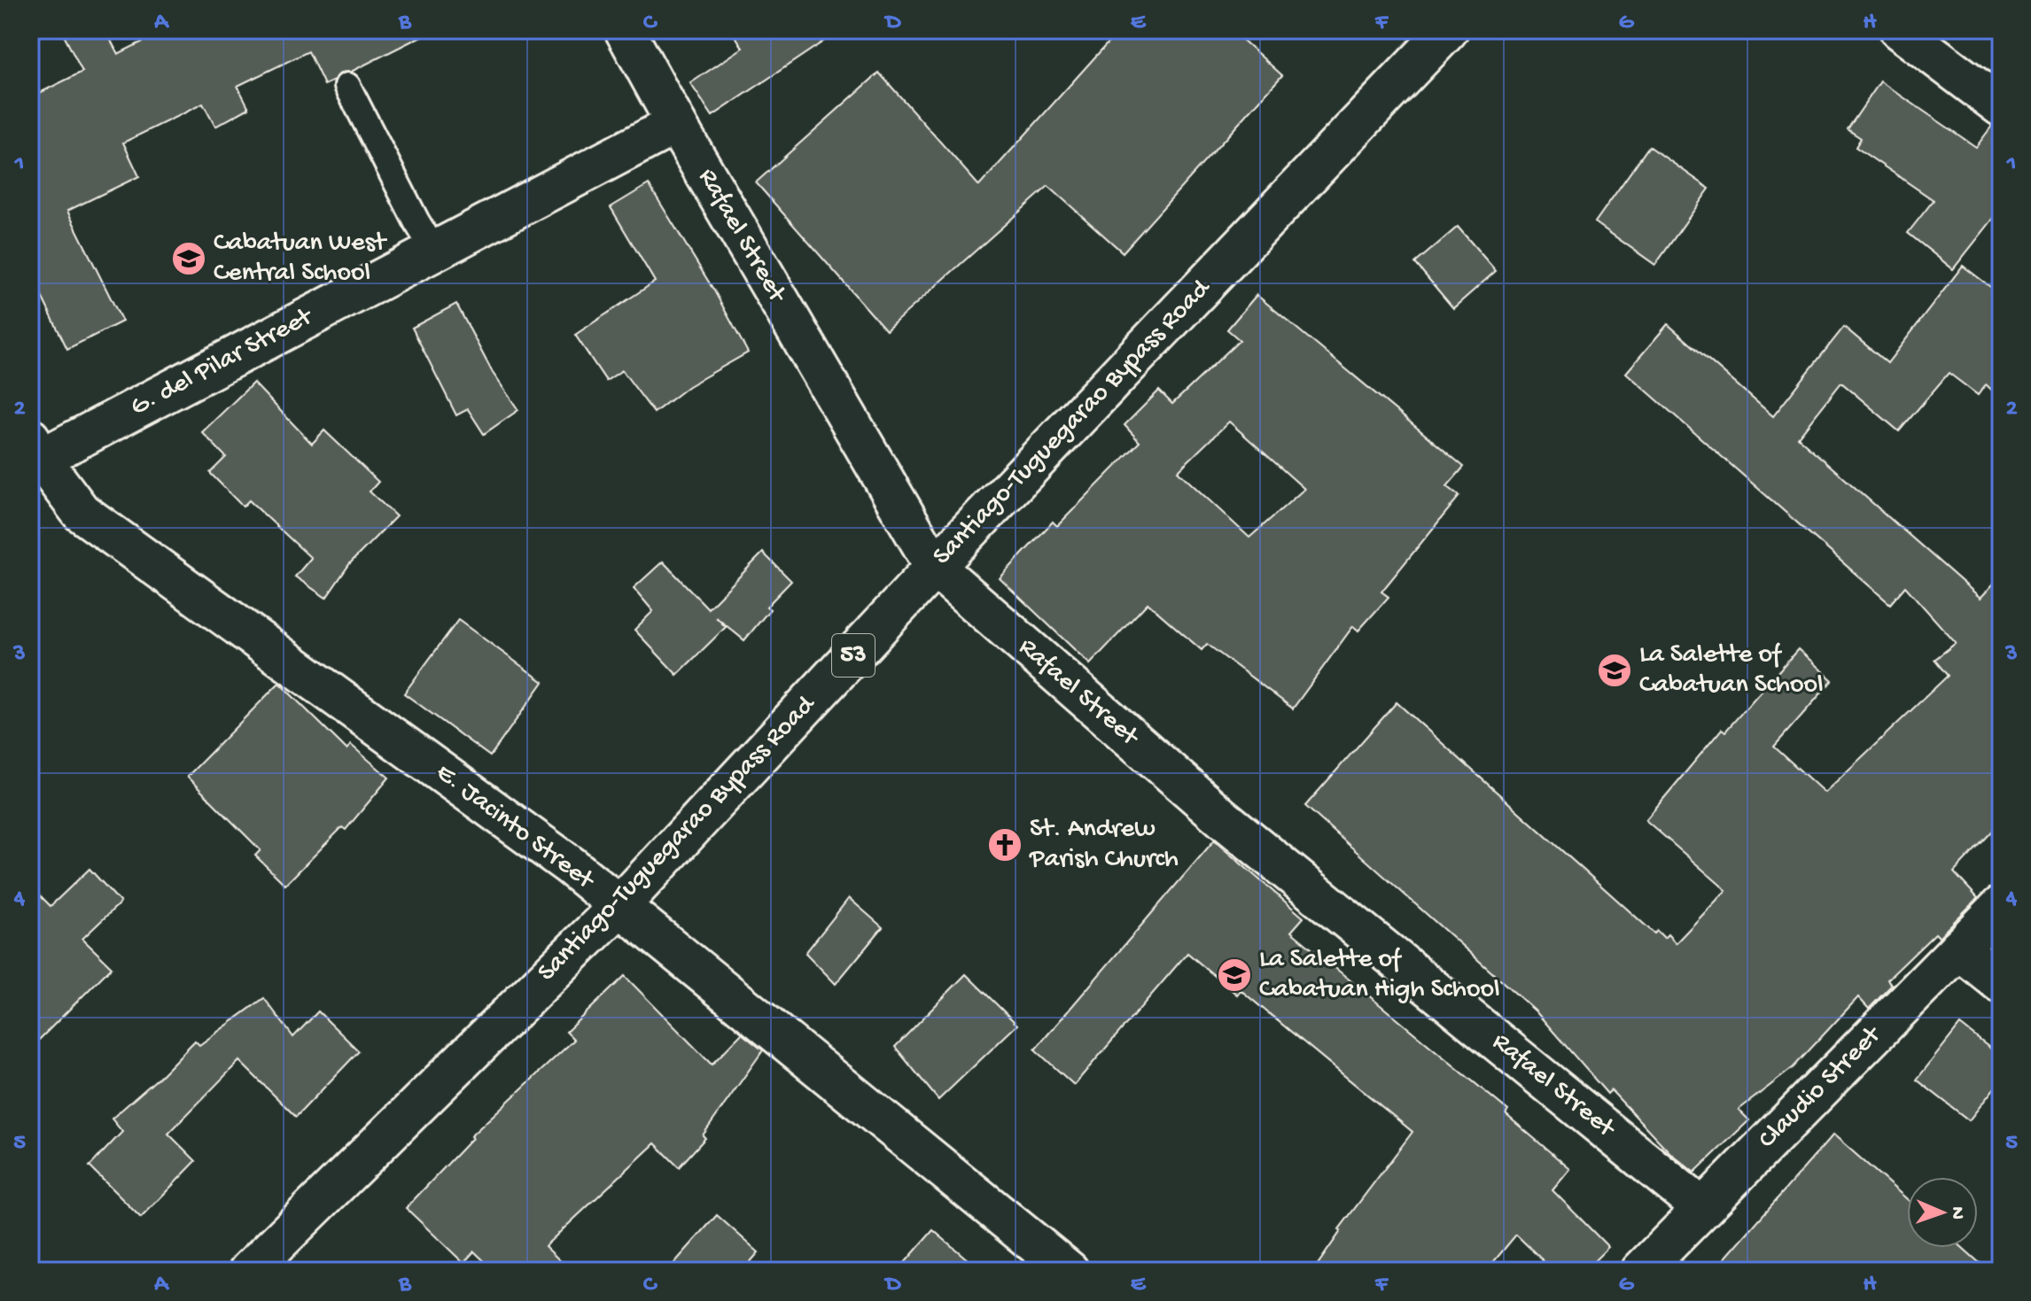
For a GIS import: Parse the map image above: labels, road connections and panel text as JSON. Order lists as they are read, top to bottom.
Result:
{
  "streets": {
    "main road": [
      "Rafael Street",
      "G. del Pilar Street",
      "Santiago-Tuguegarao Bypass Road",
      "53",
      "E. Jacinto Street",
      "Claudio Street"
    ]
  },
  "crossings": [
    ["Rafael Street", "G. del Pilar Street"],
    ["Rafael Street", "Santiago-Tuguegarao Bypass Road"],
    ["Rafael Street", "Claudio Street"],
    ["G. del Pilar Street", "E. Jacinto Street"],
    ["Santiago-Tuguegarao Bypass Road", "E. Jacinto Street"]
  ],
  "places": {
    "school or university": ["Cabatuan West Central School", "La Salette of Cabatuan School", "La Salette of Cabatuan High School"],
    "church": ["St. Andrew Parish Church"]
  },
  "north": "right",
  "grid": {
    "columns": [
      "A",
      "B",
      "C",
      "D",
      "E",
      "F",
      "G",
      "H"
    ],
    "rows": [
      "1",
      "2",
      "3",
      "4",
      "5"
    ]
  }
}
